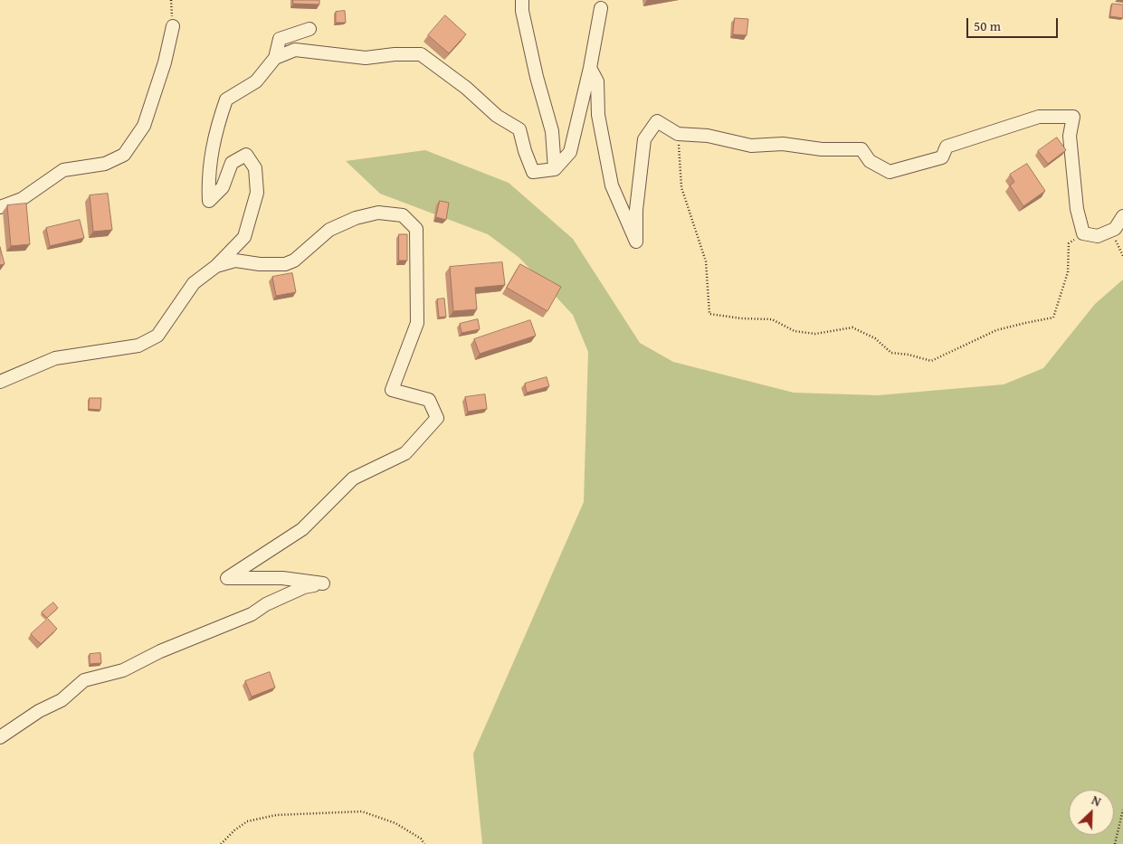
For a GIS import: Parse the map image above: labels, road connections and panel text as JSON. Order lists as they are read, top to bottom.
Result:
{
  "scale_bar": "50 m",
  "north": "top right"
}
